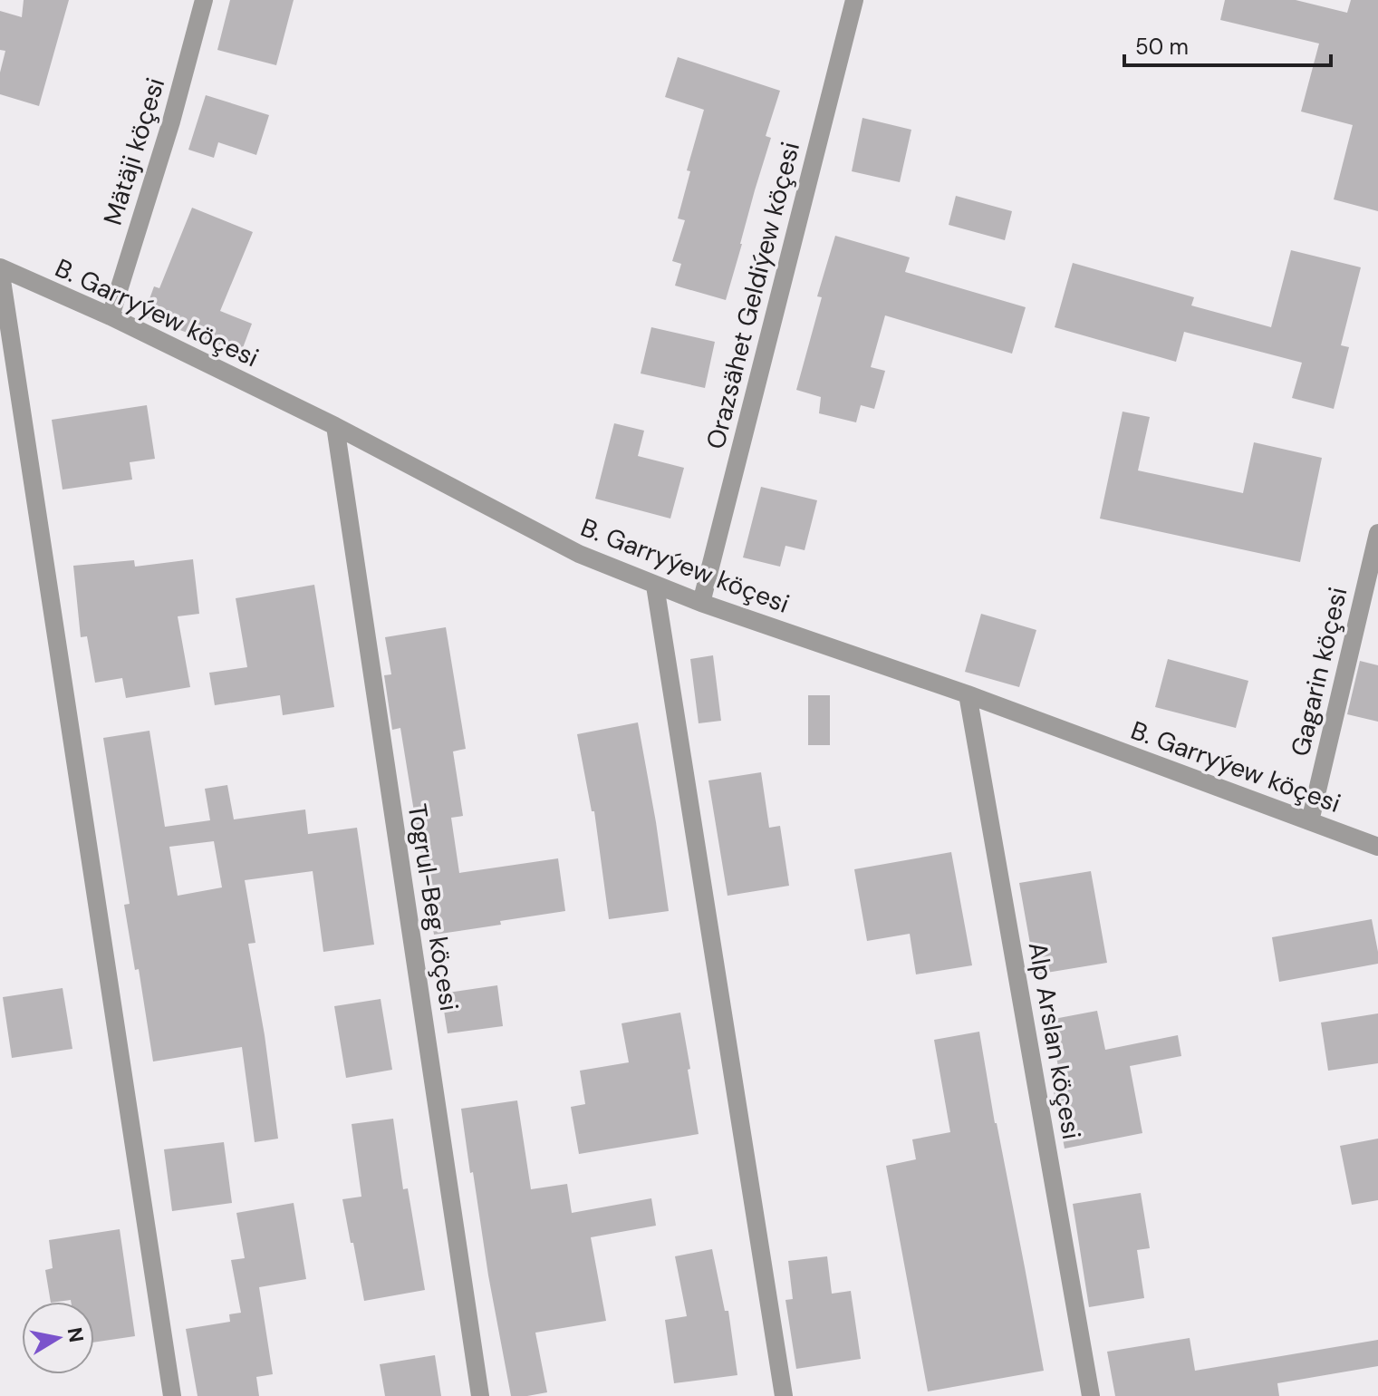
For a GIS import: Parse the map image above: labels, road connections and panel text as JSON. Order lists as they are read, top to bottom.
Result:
{
  "streets": {
    "street": [
      "Mätäji köçesi",
      "Orazsähet Geldiýew köçesi",
      "B. Garryýew köçesi",
      "Gagarin köçesi",
      "Togrul-Beg köçesi",
      "Alp Arslan köçesi"
    ]
  },
  "crossings": [
    ["Mätäji köçesi", "B. Garryýew köçesi"],
    ["Orazsähet Geldiýew köçesi", "B. Garryýew köçesi"],
    ["B. Garryýew köçesi", "Gagarin köçesi"],
    ["B. Garryýew köçesi", "Togrul-Beg köçesi"],
    ["B. Garryýew köçesi", "Alp Arslan köçesi"]
  ],
  "scale_bar": "50 m",
  "north": "right"
}
